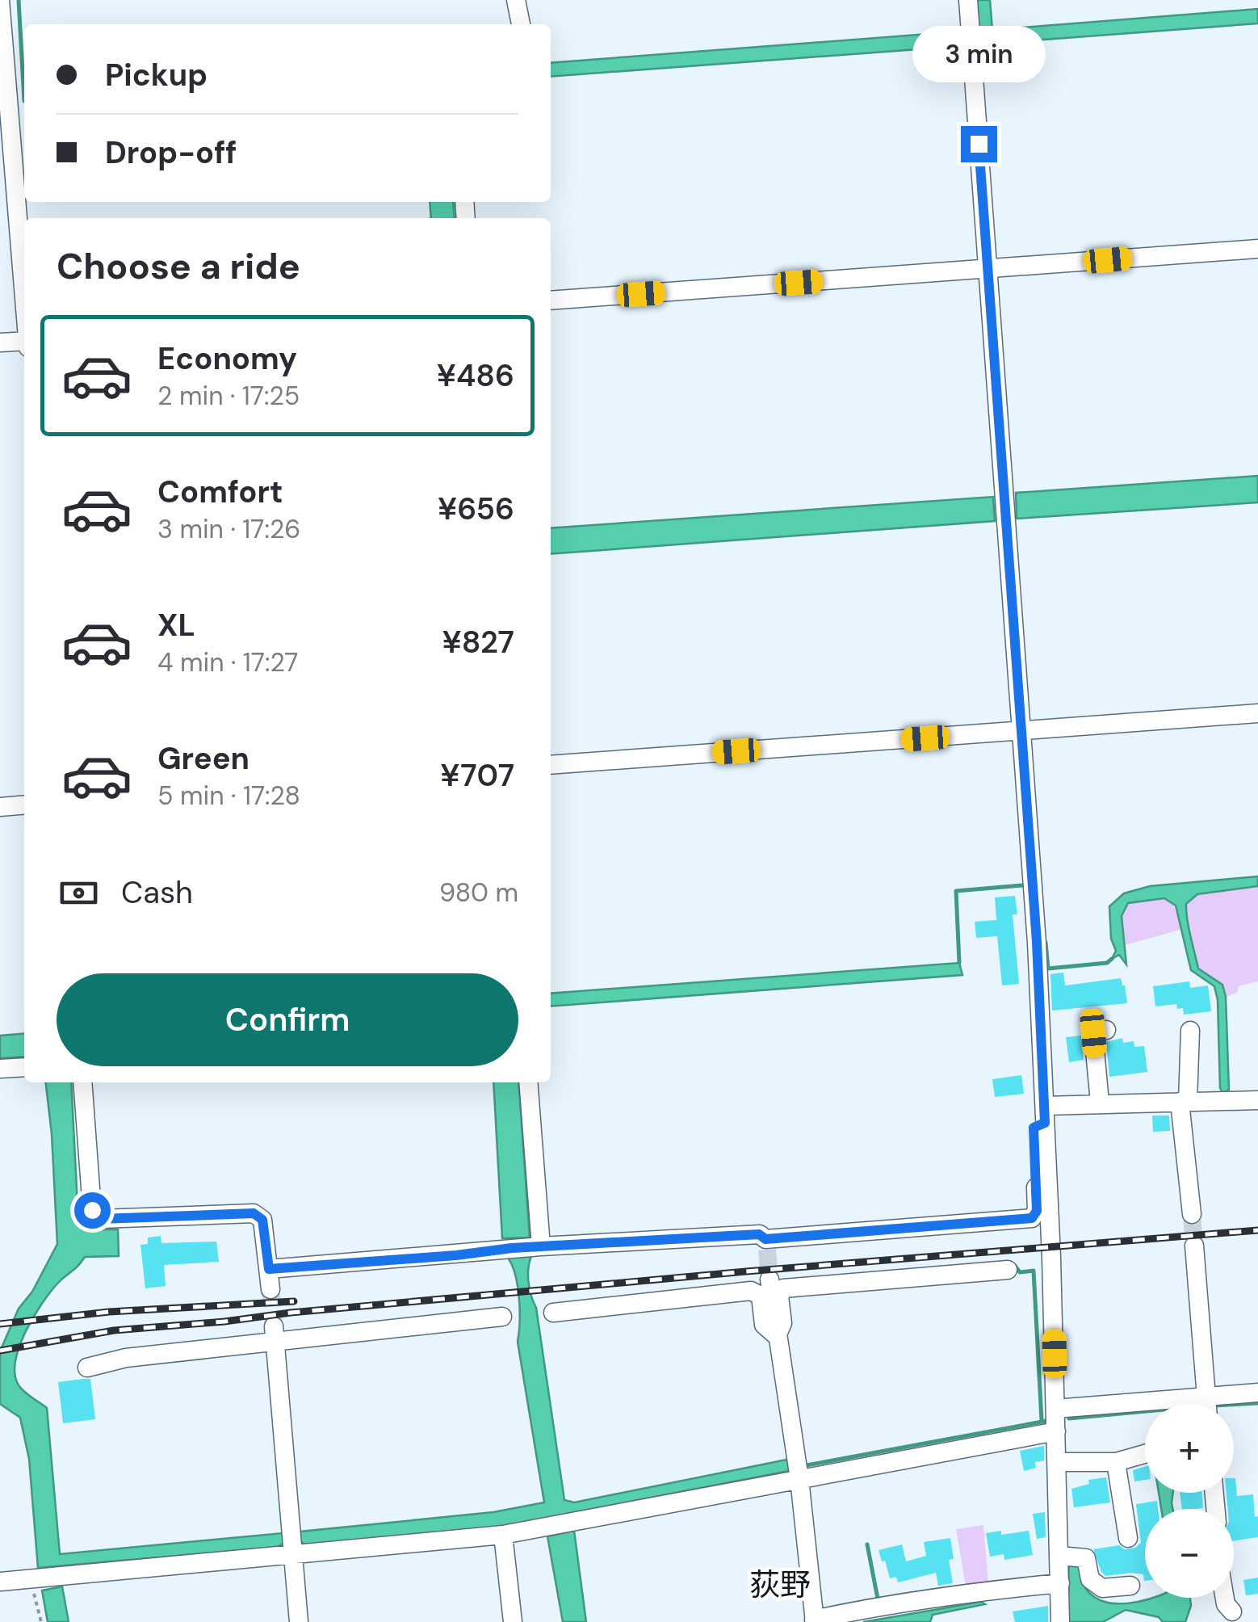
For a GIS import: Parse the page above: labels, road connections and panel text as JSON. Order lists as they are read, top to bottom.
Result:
{
  "districts": ["荻野"],
  "page": {
    "banner": ["Pickup", "Drop-off"],
    "bubble": "3 min",
    "heading": "Choose a ride",
    "list": [
      {
        "name": "Economy",
        "note": "2 min · 17:25",
        "value": "¥486"
      },
      {
        "name": "Comfort",
        "note": "3 min · 17:26",
        "value": "¥656"
      },
      {
        "name": "XL",
        "note": "4 min · 17:27",
        "value": "¥827"
      },
      {
        "name": "Green",
        "note": "5 min · 17:28",
        "value": "¥707"
      }
    ],
    "pay": ["Cash", "980 m"],
    "buttons": "Confirm",
    "map_buttons": ["+", "−"]
  }
}
